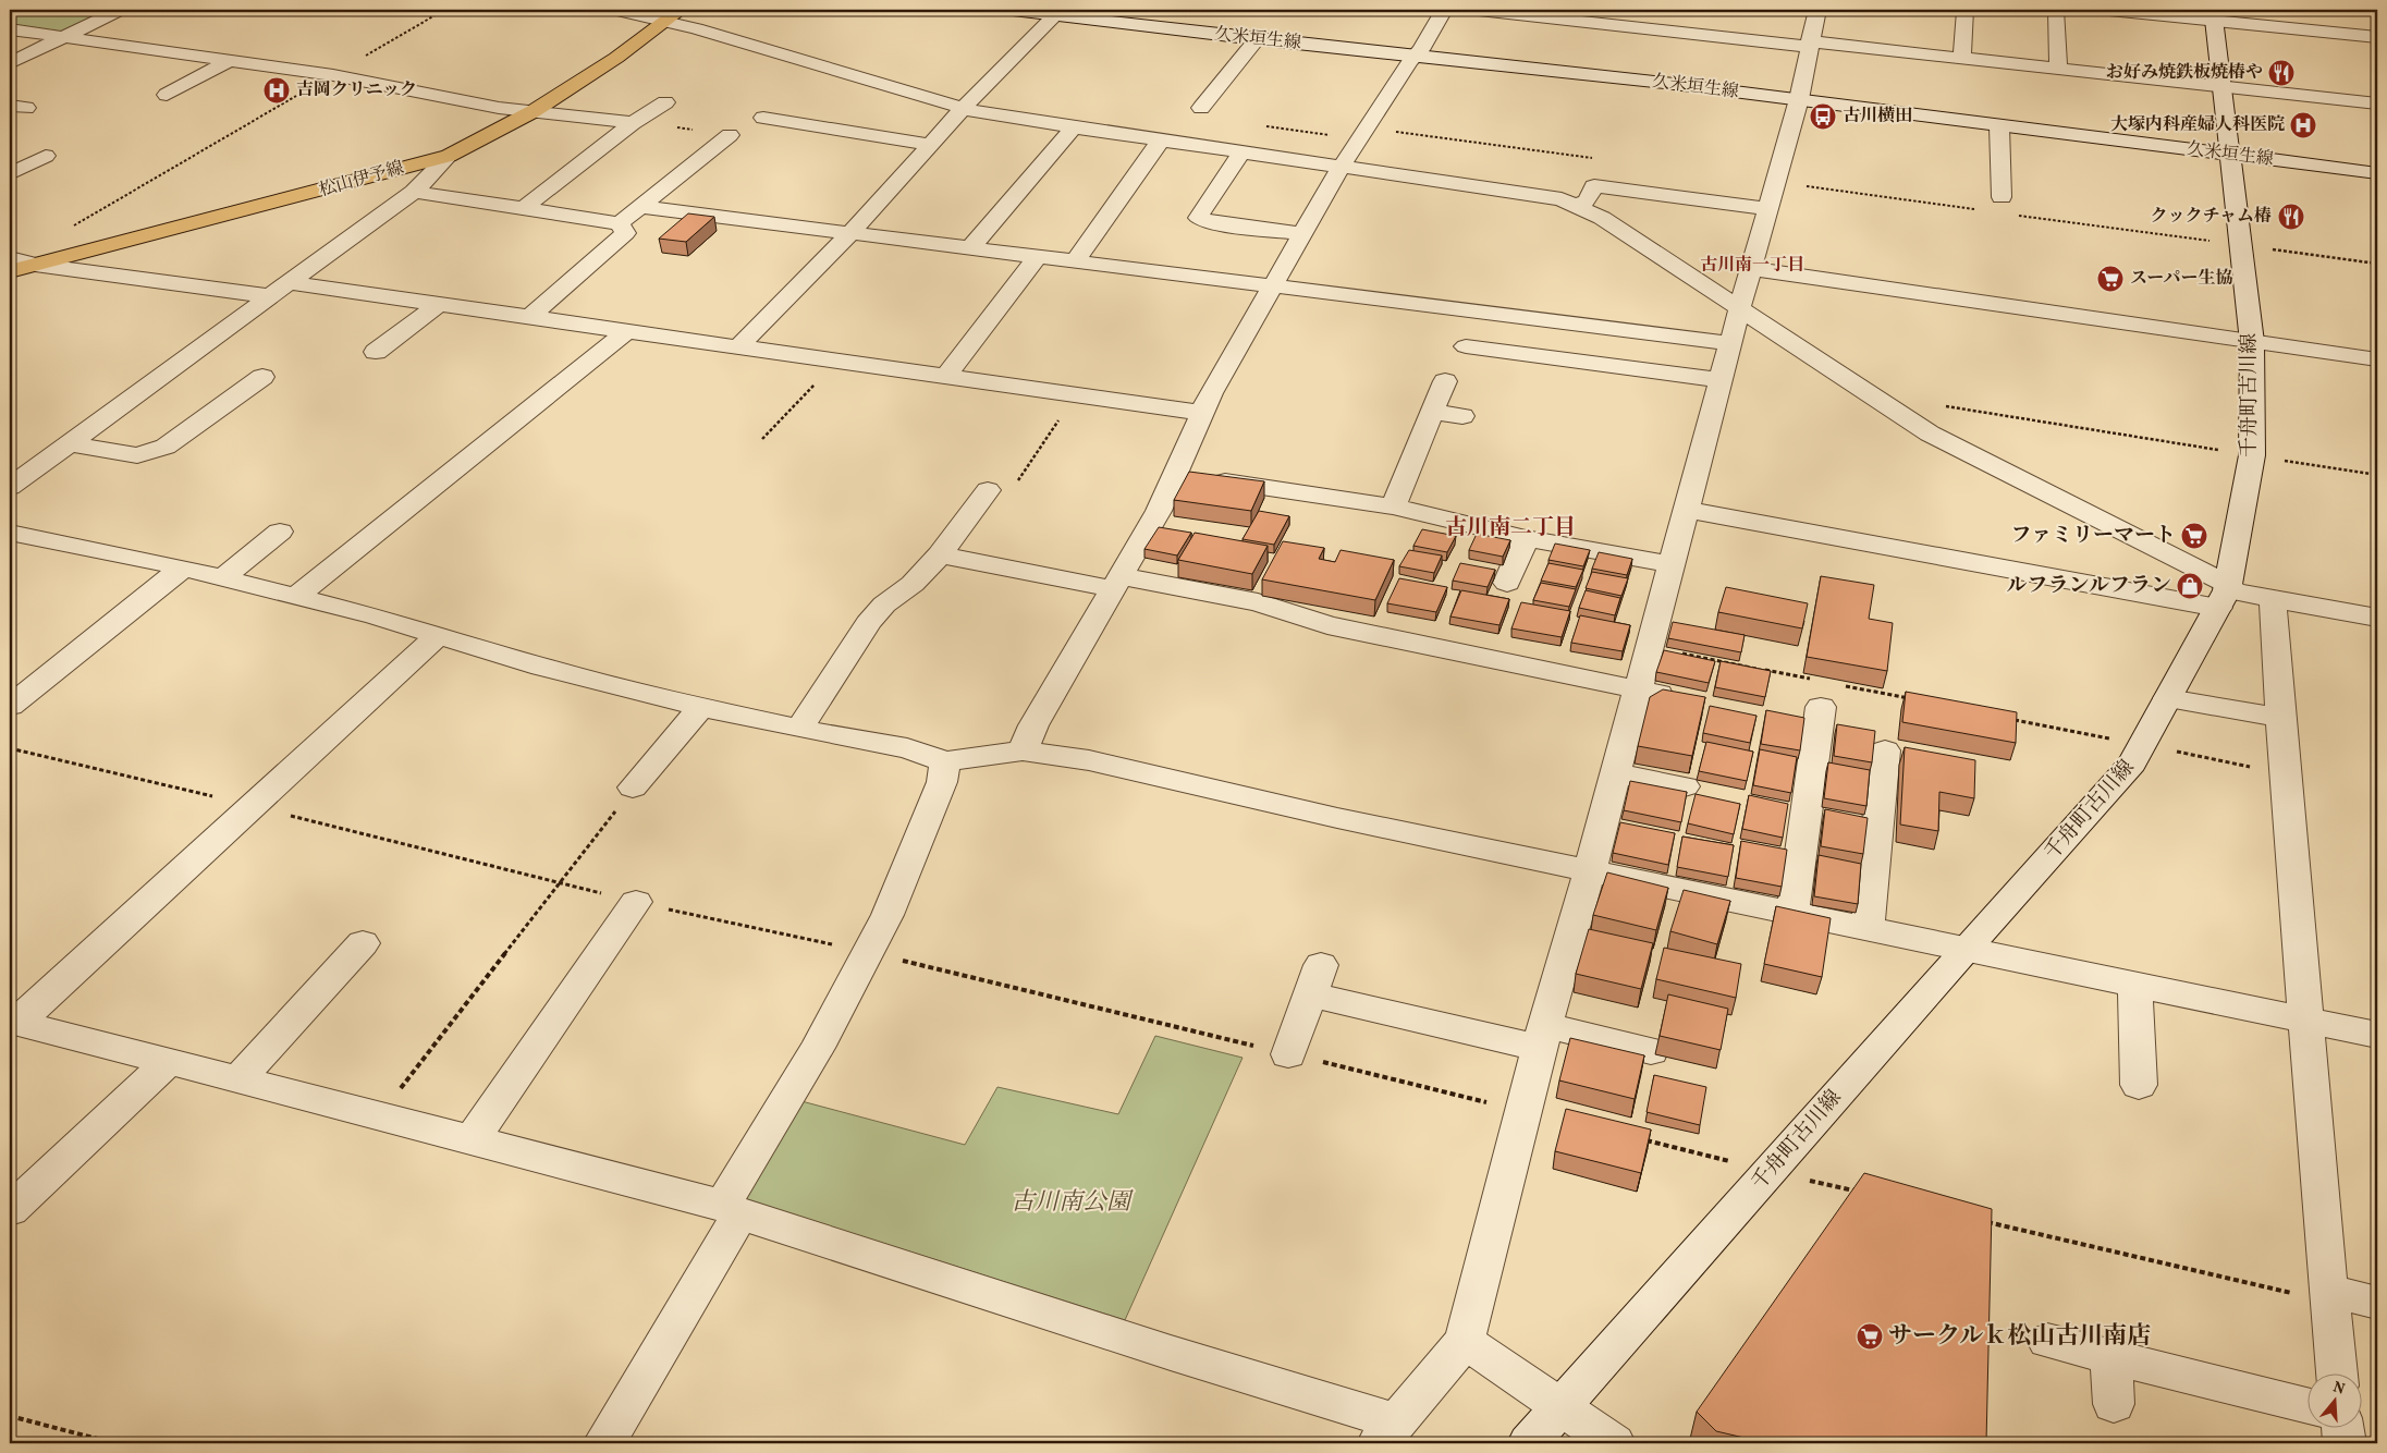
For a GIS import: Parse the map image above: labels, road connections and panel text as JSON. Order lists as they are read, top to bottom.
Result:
{
  "streets": {
    "main road": ["松山伊予線"],
    "street": ["久米垣生線", "千舟町古川線"]
  },
  "crossings": [
    ["久米垣生線", "千舟町古川線"]
  ],
  "districts": ["古川南一丁目", "古川南二丁目"],
  "parks": ["古川南公園"],
  "places": {
    "restaurant": ["お好み焼鉄板焼椿や", "クックチャム椿"],
    "hospital": ["吉岡クリニック", "大塚内科産婦人科医院"],
    "bus stop": ["古川横田"],
    "supermarket": ["スーパー生協", "ファミリーマート", "サークルｋ松山古川南店"],
    "shop": ["ルフランルフラン"]
  },
  "north": "top"
}
